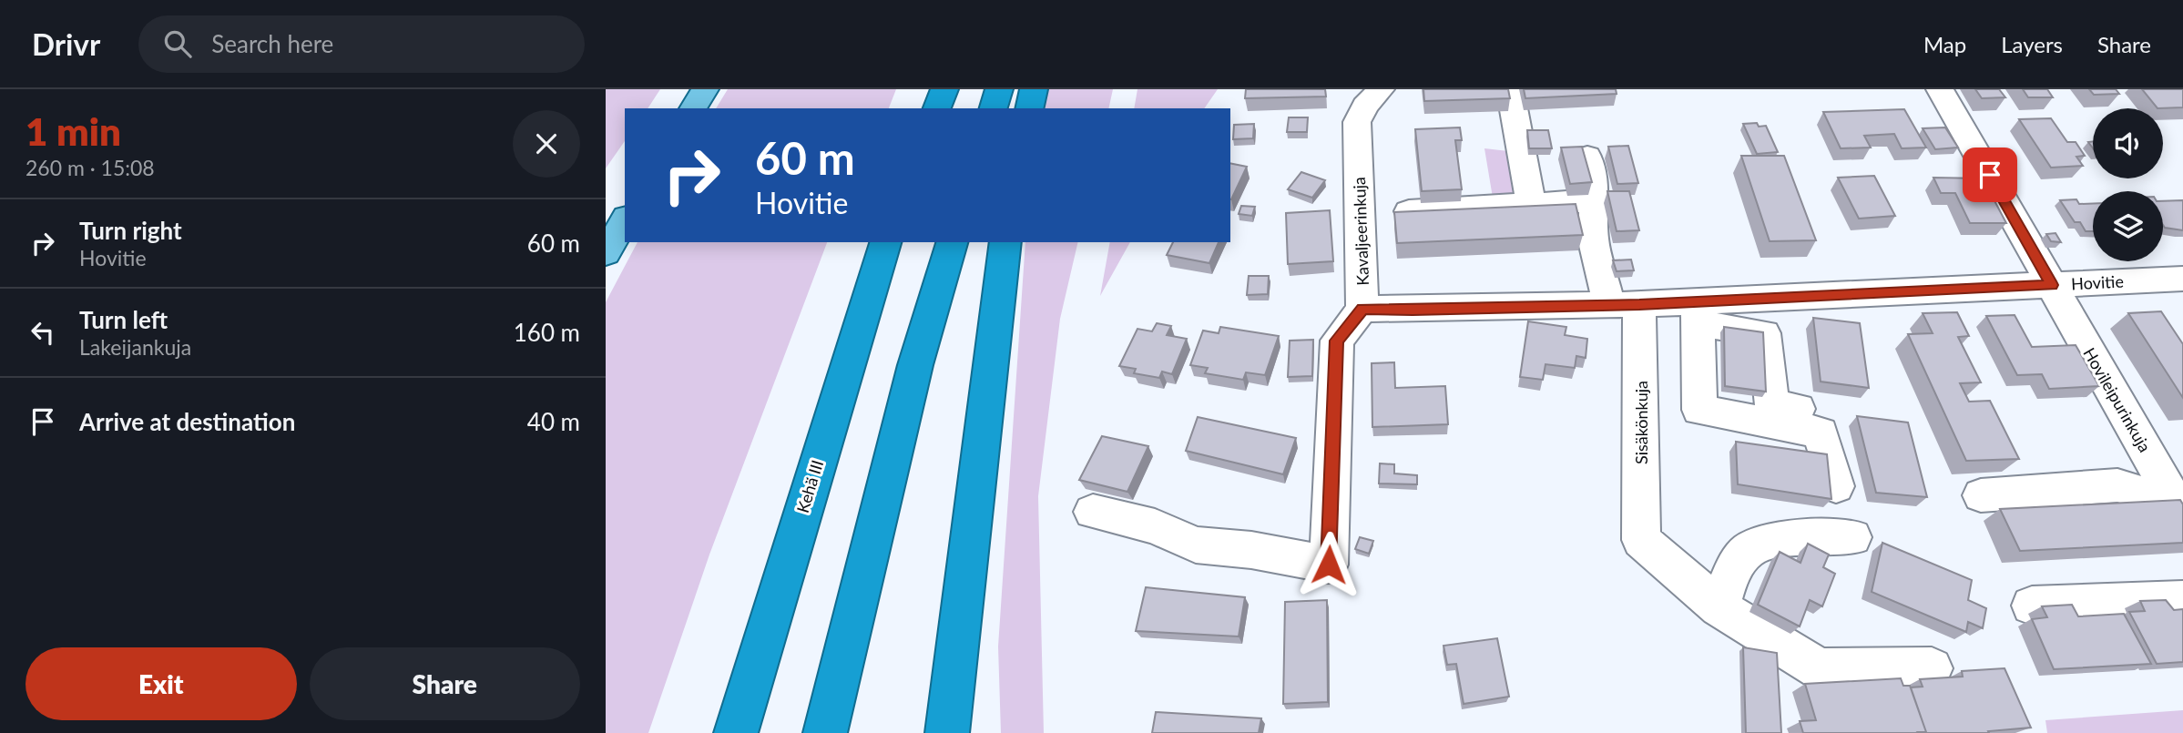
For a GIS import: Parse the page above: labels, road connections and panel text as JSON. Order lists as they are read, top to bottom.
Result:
{
  "streets": {
    "highway": ["Kehä III"],
    "street": [
      "Kavaljeerinkuja",
      "Hovitie",
      "Hovileipurinkuja",
      "Sisäkönkuja"
    ]
  },
  "crossings": [
    ["Kavaljeerinkuja", "Hovitie"],
    ["Hovitie", "Hovileipurinkuja"],
    ["Hovitie", "Sisäkönkuja"]
  ],
  "page": {
    "header": "Drivr",
    "search": "Search here",
    "nav": ["Map", "Layers", "Share"],
    "heading": ["1 min", "260 m · 15:08"],
    "turn": ["60 m", "Hovitie"],
    "list": [
      {
        "name": "Turn right",
        "note": "Hovitie",
        "value": "60 m"
      },
      {
        "name": "Turn left",
        "note": "Lakeijankuja",
        "value": "160 m"
      },
      {
        "name": "Arrive at destination",
        "value": "40 m"
      }
    ],
    "buttons": ["Exit", "Share"]
  }
}
